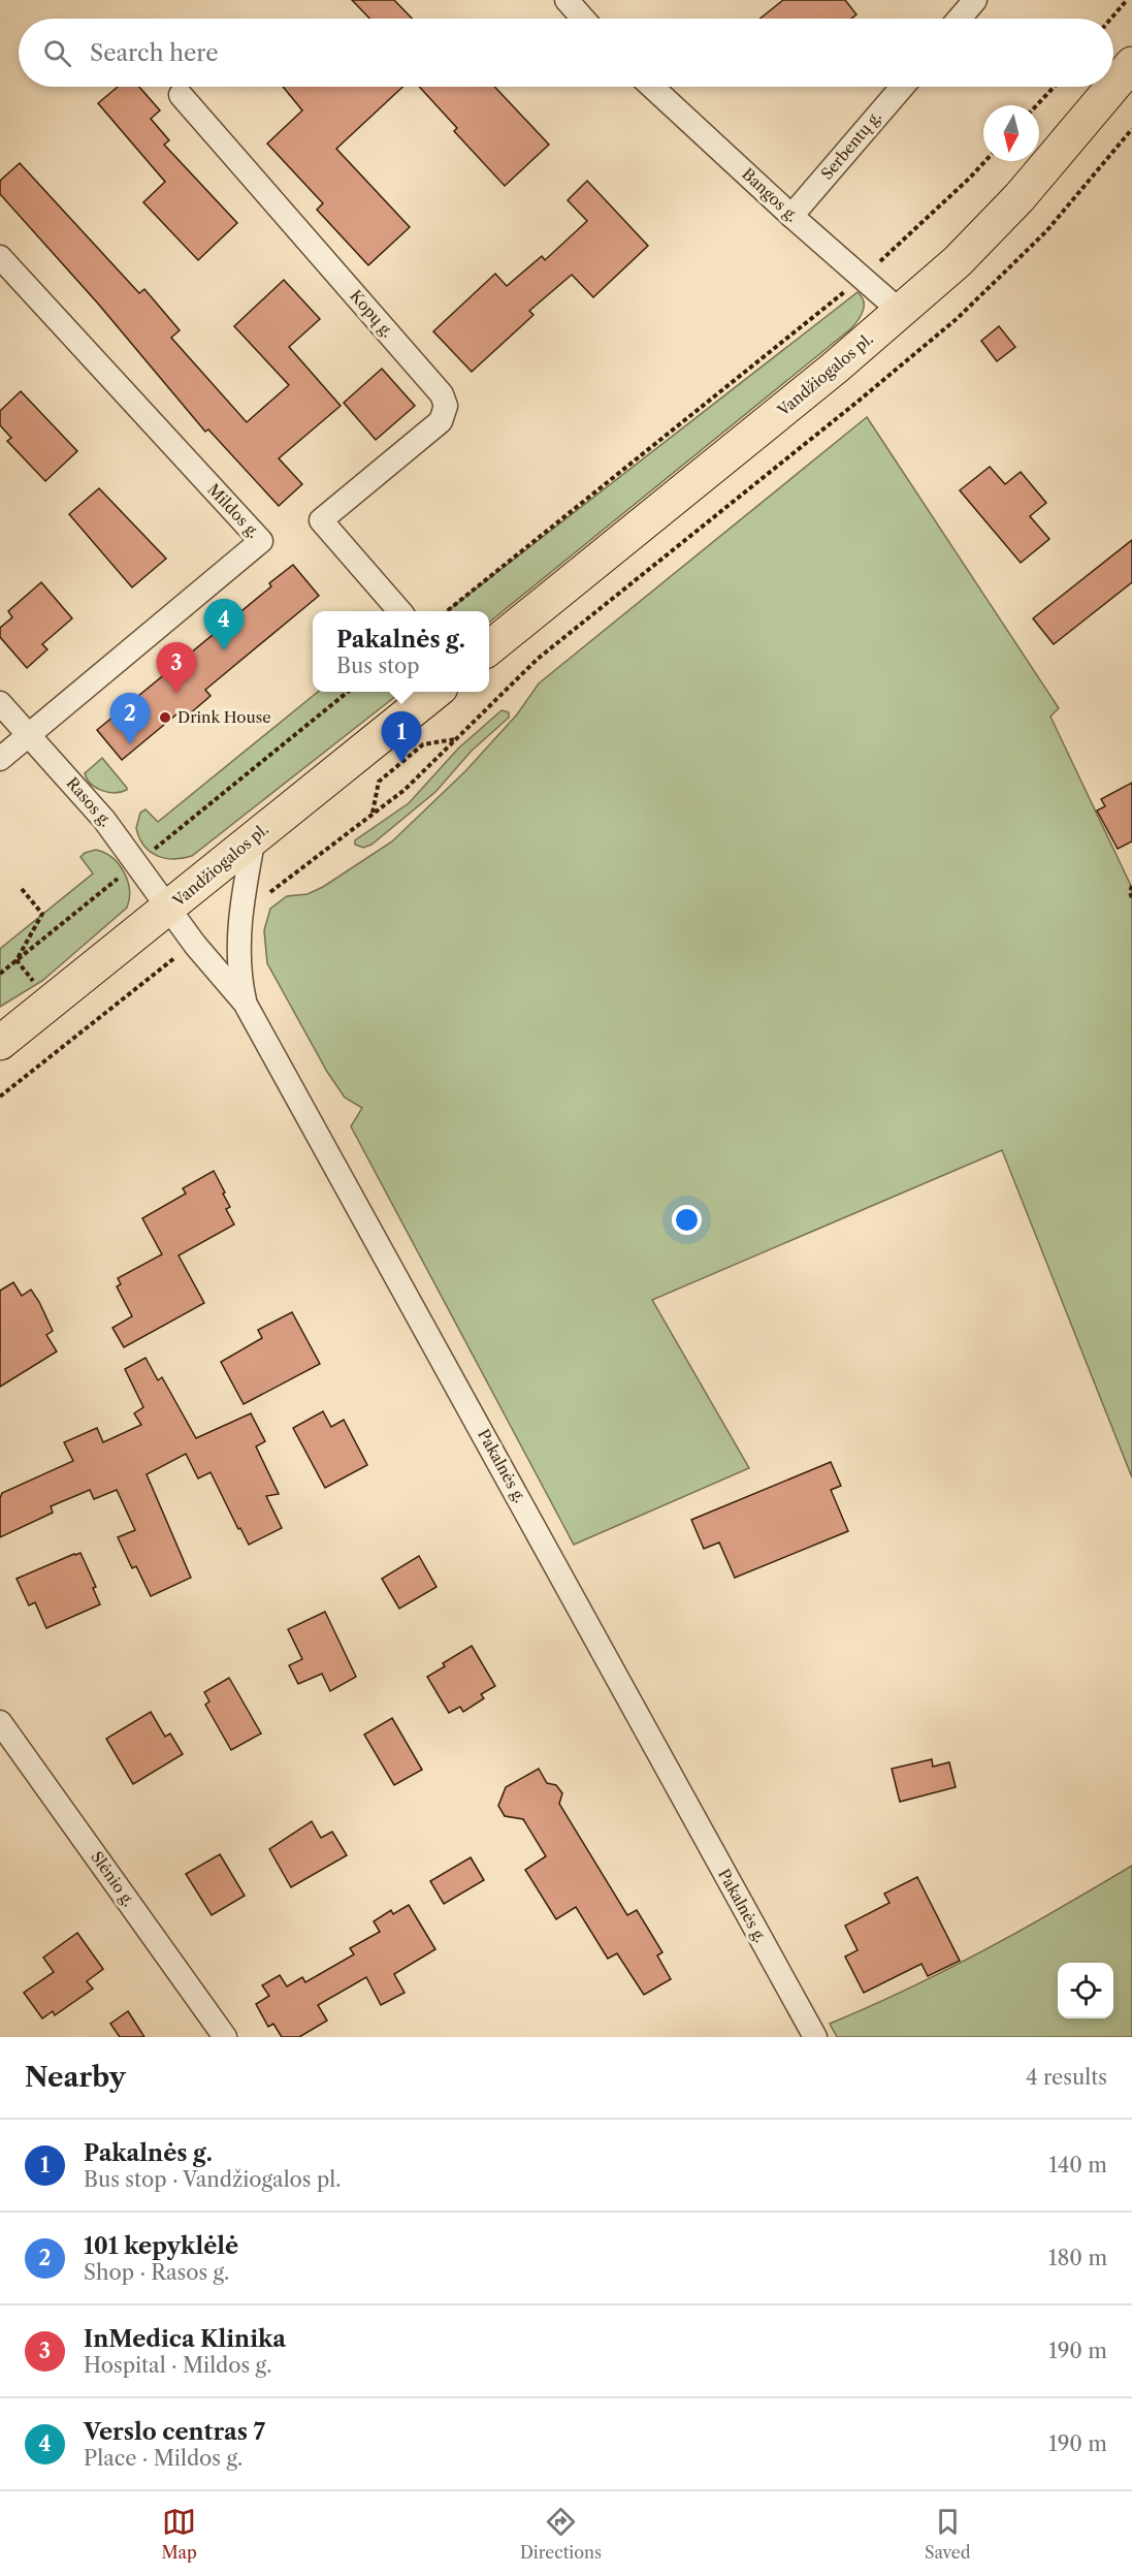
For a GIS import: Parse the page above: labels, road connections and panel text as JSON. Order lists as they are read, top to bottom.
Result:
{
  "streets": {
    "main road": ["Vandžiogalos pl."],
    "street": [
      "Serbentų g.",
      "Bangos g.",
      "Kopų g.",
      "Mildos g.",
      "Rasos g.",
      "Pakalnės g.",
      "Slėnio g."
    ]
  },
  "crossings": [
    ["Serbentų g.", "Bangos g."],
    ["Bangos g.", "Vandžiogalos pl."],
    ["Vandžiogalos pl.", "Rasos g."],
    ["Vandžiogalos pl.", "Pakalnės g."],
    ["Mildos g.", "Rasos g."],
    ["Rasos g.", "Pakalnės g."]
  ],
  "places": ["Drink House"],
  "north": "bottom",
  "page": {
    "search": "Search here",
    "pins": [
      "4",
      "3",
      "2",
      "1"
    ],
    "popup": ["Pakalnės g.", "Bus stop"],
    "heading": ["Nearby", "4 results"],
    "list": [
      {
        "mark": "1",
        "name": "Pakalnės g.",
        "note": "Bus stop · Vandžiogalos pl.",
        "value": "140 m"
      },
      {
        "mark": "2",
        "name": "101 kepyklėlė",
        "note": "Shop · Rasos g.",
        "value": "180 m"
      },
      {
        "mark": "3",
        "name": "InMedica Klinika",
        "note": "Hospital · Mildos g.",
        "value": "190 m"
      },
      {
        "mark": "4",
        "name": "Verslo centras 7",
        "note": "Place · Mildos g.",
        "value": "190 m"
      }
    ],
    "nav": ["Map", "Directions", "Saved"]
  }
}
